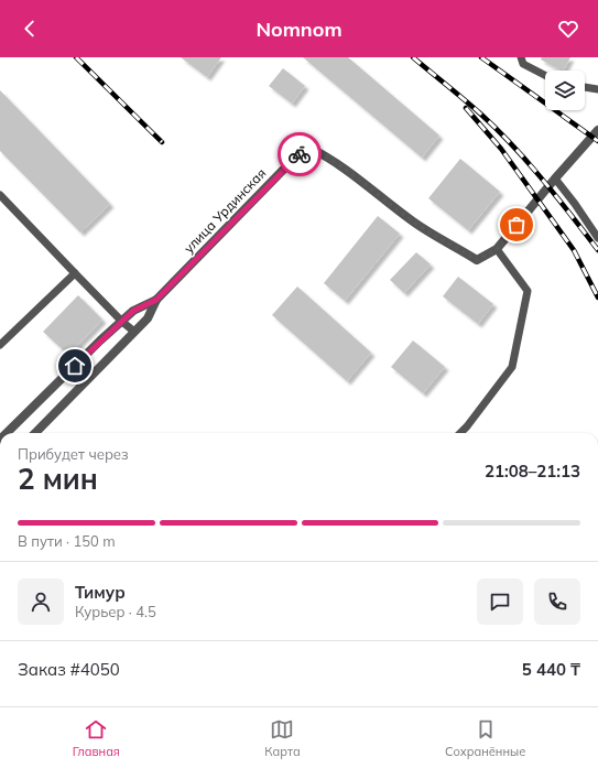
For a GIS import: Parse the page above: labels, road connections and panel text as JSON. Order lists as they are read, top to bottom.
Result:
{
  "streets": {
    "street": ["улица Урдинская"]
  },
  "page": {
    "header": "Nomnom",
    "heading": ["2 мин", "Прибудет через", "21:08–21:13"],
    "panel": [
      "Тимур",
      "Курьер · 4.5",
      "Заказ #4050",
      "5 440 ₸"
    ],
    "bar": "В пути · 150 m",
    "tabs": ["Главная", "Карта", "Сохранённые"]
  }
}
